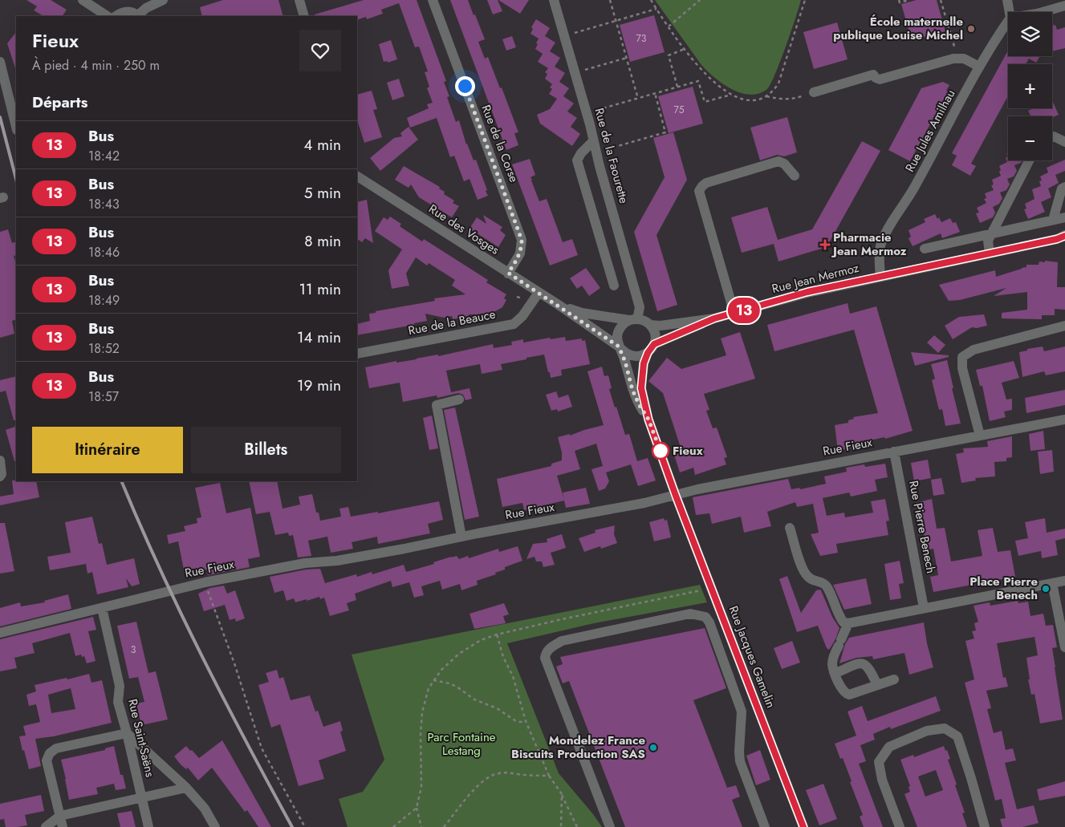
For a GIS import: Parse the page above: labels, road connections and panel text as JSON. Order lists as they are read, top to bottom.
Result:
{
  "streets": {
    "street": [
      "Rue Jules Amilhau",
      "Rue de la Corse",
      "Rue de la Faourette",
      "Rue des Vosges",
      "Rue Jean Mermoz",
      "Rue de la Beauce",
      "Rue Fieux",
      "Rue Pierre Benech",
      "Rue Jacques Gamelin",
      "Rue Saint-Saëns"
    ]
  },
  "crossings": [
    ["Rue Jules Amilhau", "Rue Jean Mermoz"],
    ["Rue de la Corse", "Rue des Vosges"],
    ["Rue de la Faourette", "Rue des Vosges"],
    ["Rue de la Faourette", "Rue Jean Mermoz"],
    ["Rue des Vosges", "Rue Jean Mermoz"],
    ["Rue des Vosges", "Rue de la Beauce"],
    ["Rue Fieux", "Rue Pierre Benech"],
    ["Rue Fieux", "Rue Jacques Gamelin"],
    ["Rue Fieux", "Rue Saint-Saëns"]
  ],
  "parks": ["Parc Fontaine Lestang"],
  "places": {
    "other": [
      "École maternelle publique Louise Michel",
      "Fieux",
      "Place Pierre Benech",
      "Mondelez France Biscuits Production SAS"
    ],
    "health": ["Pharmacie Jean Mermoz"]
  },
  "lines": ["bus line 13"],
  "house_numbers": ["73", "75", "3"],
  "page": {
    "on_map": "13",
    "map_buttons": ["+", "−"],
    "heading": [
      ["Fieux", "À pied · 4 min · 250 m"],
      "Départs"
    ],
    "list": [
      {
        "mark": "13",
        "name": "Bus",
        "note": "18:42",
        "value": "4 min"
      },
      {
        "mark": "13",
        "name": "Bus",
        "note": "18:43",
        "value": "5 min"
      },
      {
        "mark": "13",
        "name": "Bus",
        "note": "18:46",
        "value": "8 min"
      },
      {
        "mark": "13",
        "name": "Bus",
        "note": "18:49",
        "value": "11 min"
      },
      {
        "mark": "13",
        "name": "Bus",
        "note": "18:52",
        "value": "14 min"
      },
      {
        "mark": "13",
        "name": "Bus",
        "note": "18:57",
        "value": "19 min"
      }
    ],
    "buttons": ["Itinéraire", "Billets"]
  }
}
